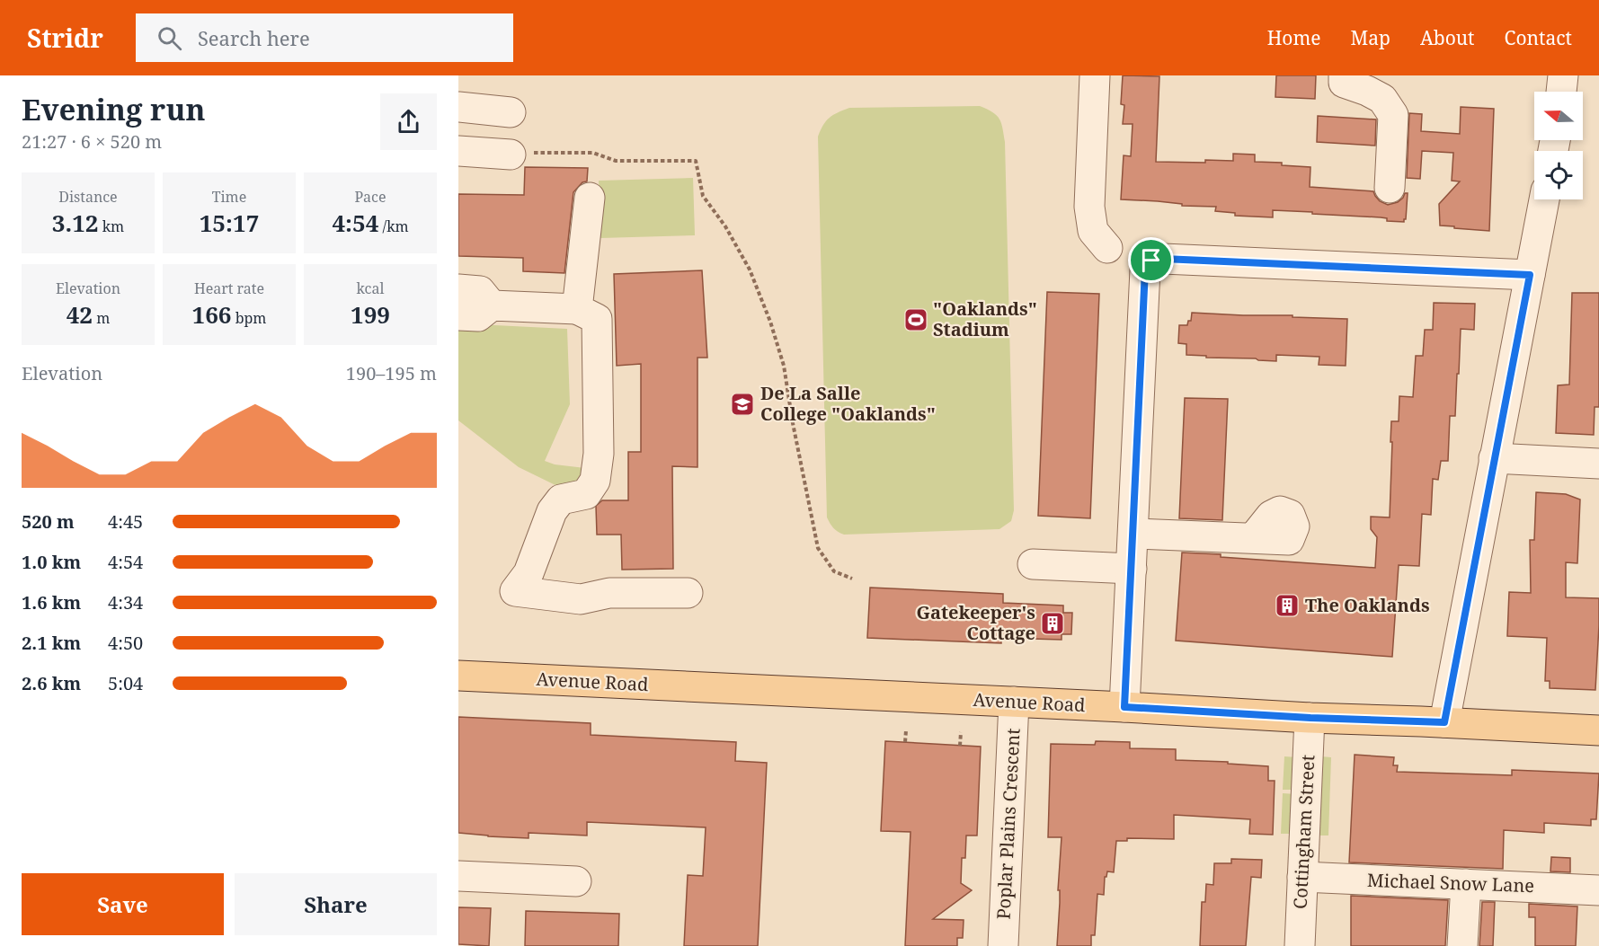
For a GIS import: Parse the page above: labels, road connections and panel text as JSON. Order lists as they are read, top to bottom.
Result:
{
  "streets": {
    "main road": ["Avenue Road"],
    "street": ["Poplar Plains Crescent", "Cottingham Street", "Michael Snow Lane"]
  },
  "crossings": [
    ["Avenue Road", "Poplar Plains Crescent"],
    ["Avenue Road", "Cottingham Street"],
    ["Cottingham Street", "Michael Snow Lane"]
  ],
  "places": {
    "sports": ["\"Oaklands\" Stadium"],
    "school or university": ["De La Salle College \"Oaklands\""],
    "building": ["The Oaklands", "Gatekeeper's Cottage"]
  },
  "north": "left",
  "page": {
    "header": "Stridr",
    "search": "Search here",
    "nav": [
      "Home",
      "Map",
      "About",
      "Contact"
    ],
    "heading": ["Evening run", "21:27 · 6 × 520 m"],
    "stats": [
      ["Distance", "3.12 km"],
      ["Time", "15:17"],
      ["Pace", "4:54 /km"],
      ["Elevation", "42 m"],
      ["Heart rate", "166 bpm"],
      ["kcal", "199"]
    ],
    "chart": ["Elevation", "190–195 m"],
    "list": [
      {
        "name": "520 m",
        "note": "4:45"
      },
      {
        "name": "1.0 km",
        "note": "4:54"
      },
      {
        "name": "1.6 km",
        "note": "4:34"
      },
      {
        "name": "2.1 km",
        "note": "4:50"
      },
      {
        "name": "2.6 km",
        "note": "5:04"
      }
    ],
    "buttons": ["Save", "Share"]
  }
}
